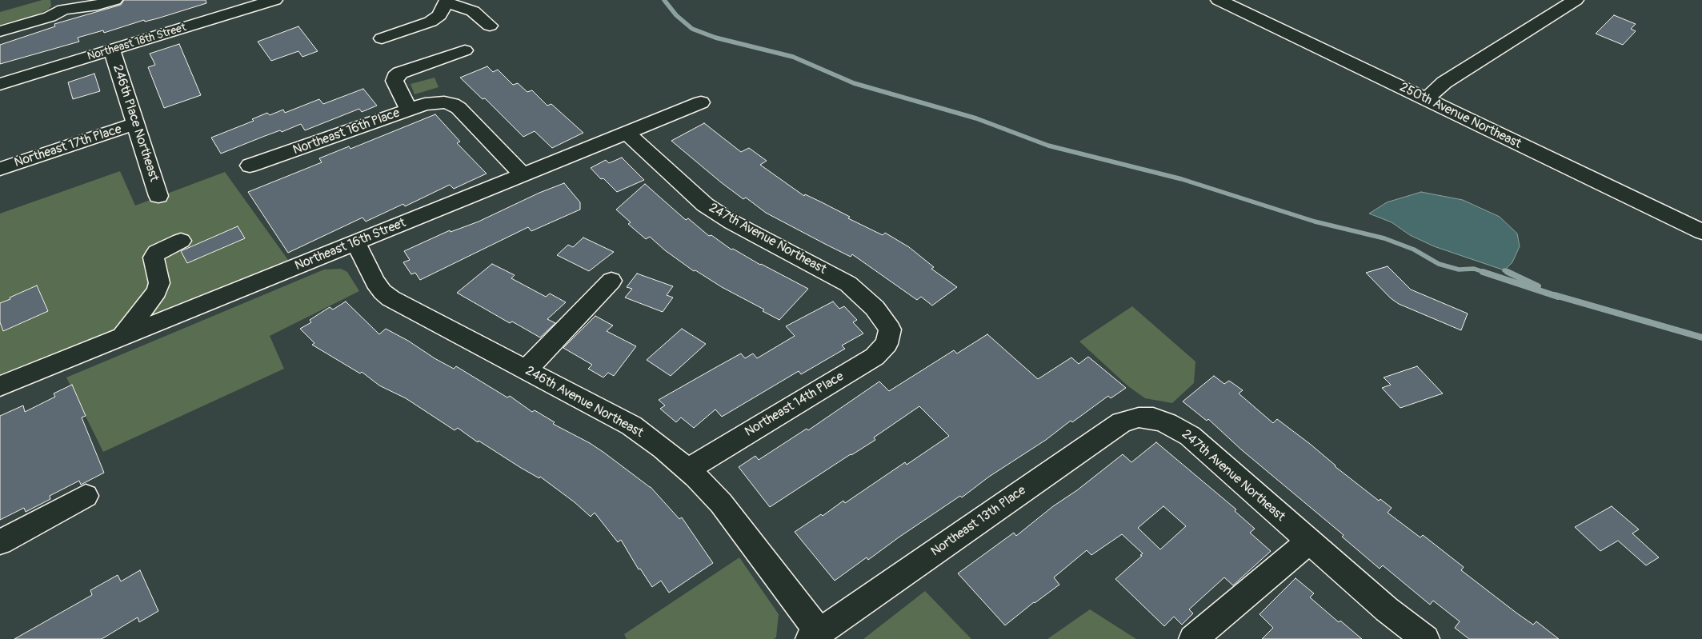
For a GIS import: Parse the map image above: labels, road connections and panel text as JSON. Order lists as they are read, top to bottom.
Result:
{
  "streets": {
    "street": [
      "Northeast 18th Street",
      "250th Avenue Northeast",
      "246th Place Northeast",
      "Northeast 16th Place",
      "Northeast 17th Place",
      "247th Avenue Northeast",
      "Northeast 16th Street",
      "246th Avenue Northeast",
      "Northeast 14th Place",
      "Northeast 13th Place"
    ]
  },
  "crossings": [
    ["Northeast 18th Street", "246th Place Northeast"],
    ["246th Place Northeast", "Northeast 17th Place"],
    ["Northeast 16th Place", "Northeast 16th Street"],
    ["247th Avenue Northeast", "Northeast 16th Street"],
    ["247th Avenue Northeast", "Northeast 14th Place"],
    ["247th Avenue Northeast", "Northeast 13th Place"],
    ["Northeast 16th Street", "246th Avenue Northeast"],
    ["246th Avenue Northeast", "Northeast 14th Place"],
    ["246th Avenue Northeast", "Northeast 13th Place"]
  ]
}
